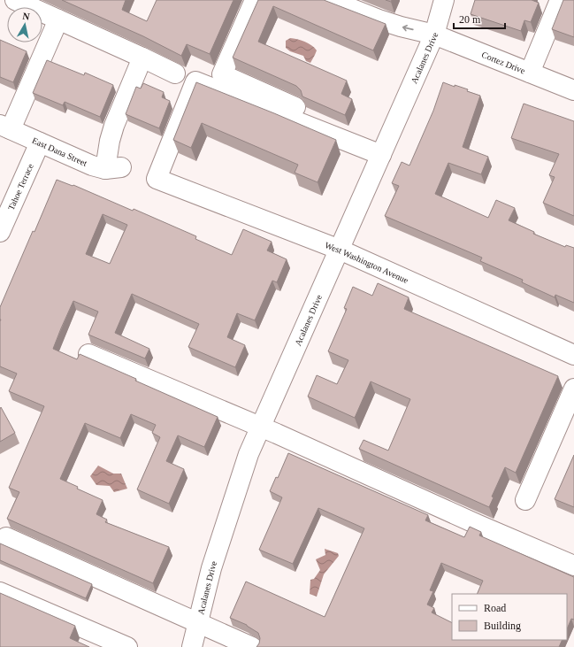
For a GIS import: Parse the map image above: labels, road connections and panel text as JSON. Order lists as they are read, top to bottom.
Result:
{
  "streets": {
    "street": [
      "Acalanes Drive",
      "Cortez Drive",
      "East Dana Street",
      "Tahoe Terrace",
      "West Washington Avenue"
    ]
  },
  "crossings": [
    ["Acalanes Drive", "Cortez Drive"],
    ["Acalanes Drive", "West Washington Avenue"],
    ["East Dana Street", "Tahoe Terrace"]
  ],
  "one_way": ["Cortez Drive"],
  "legend": ["Road", "Building"],
  "scale_bar": "20 m",
  "north": "top"
}
